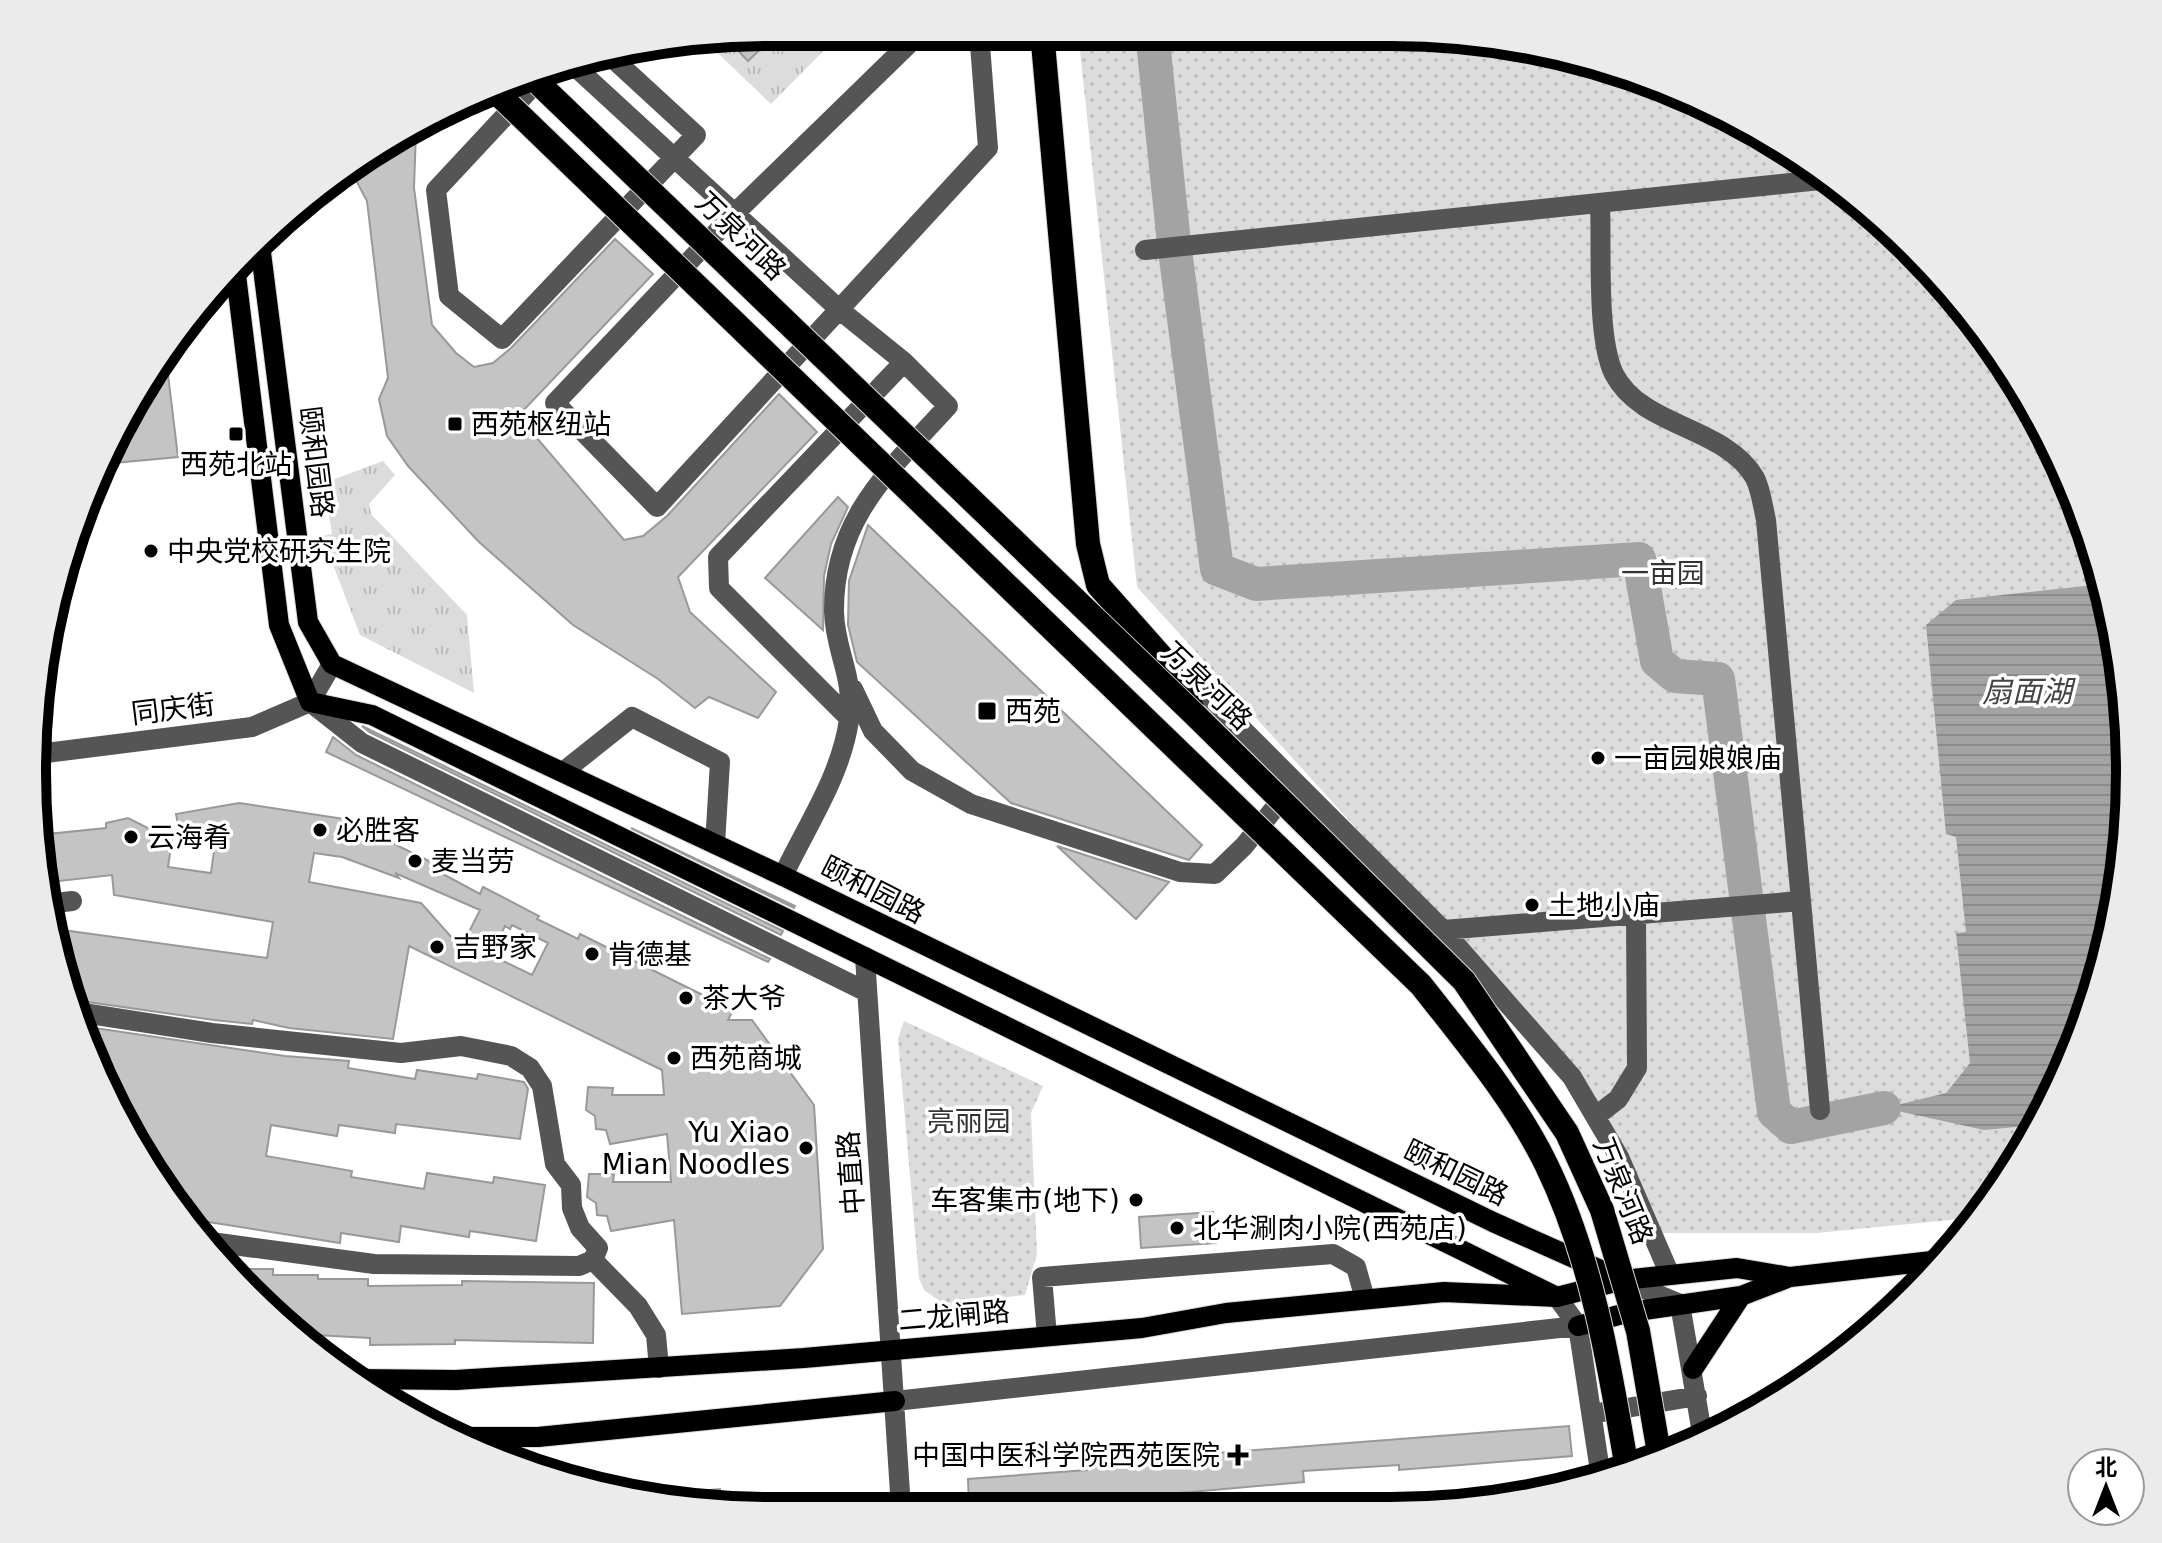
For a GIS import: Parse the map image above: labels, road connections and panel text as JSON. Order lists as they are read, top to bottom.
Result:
{
  "streets": {
    "highway": ["万泉河路"],
    "main road": ["颐和园路", "二龙闸路"],
    "street": ["同庆街", "中直路"]
  },
  "crossings": [
    ["颐和园路", "同庆街"],
    ["颐和园路", "中直路"],
    ["颐和园路", "二龙闸路"],
    ["中直路", "二龙闸路"]
  ],
  "water": ["扇面湖"],
  "parks": ["一亩园", "亮丽园"],
  "places": {
    "transit": ["西苑枢纽站", "西苑北站", "西苑"],
    "other": [
      "中央党校研究生院",
      "一亩园娘娘庙",
      "必胜客",
      "云海肴",
      "麦当劳",
      "土地小庙",
      "吉野家",
      "肯德基",
      "茶大爷",
      "西苑商城",
      "Yu Xiao Mian Noodles",
      "车客集市(地下)",
      "北华涮肉小院(西苑店)"
    ],
    "health": ["中国中医科学院西苑医院"]
  },
  "north": "top"
}
